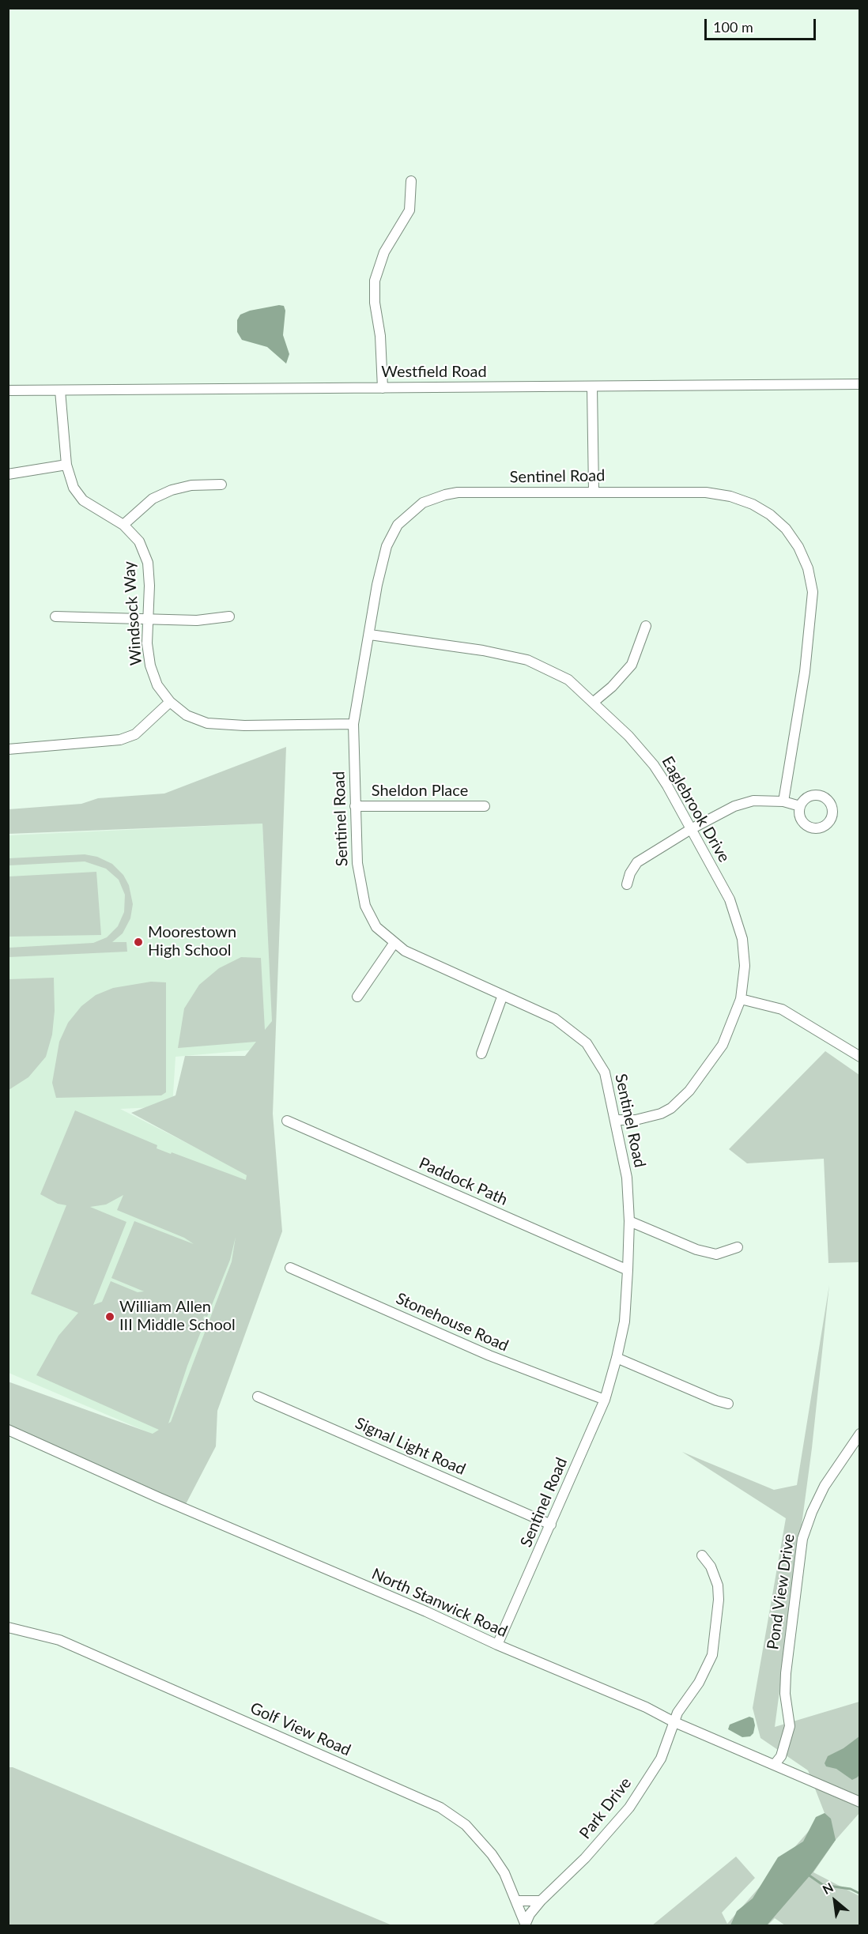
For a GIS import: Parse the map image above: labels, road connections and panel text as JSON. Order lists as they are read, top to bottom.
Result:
{
  "streets": {
    "street": [
      "Westfield Road",
      "Sentinel Road",
      "Windsock Way",
      "Sheldon Place",
      "Eaglebrook Drive",
      "Paddock Path",
      "Stonehouse Road",
      "Signal Light Road",
      "Pond View Drive",
      "North Stanwick Road",
      "Golf View Road",
      "Park Drive"
    ]
  },
  "crossings": [
    ["Westfield Road", "Windsock Way"],
    ["Sentinel Road", "Windsock Way"],
    ["Sentinel Road", "Sheldon Place"],
    ["Sentinel Road", "Eaglebrook Drive"],
    ["Sentinel Road", "Paddock Path"],
    ["Sentinel Road", "Stonehouse Road"],
    ["Sentinel Road", "Signal Light Road"],
    ["Sentinel Road", "North Stanwick Road"],
    ["Pond View Drive", "North Stanwick Road"],
    ["North Stanwick Road", "Park Drive"],
    ["Golf View Road", "Park Drive"]
  ],
  "places": ["Moorestown High School", "William Allen III Middle School"],
  "scale_bar": "100 m",
  "north": "top left"
}
